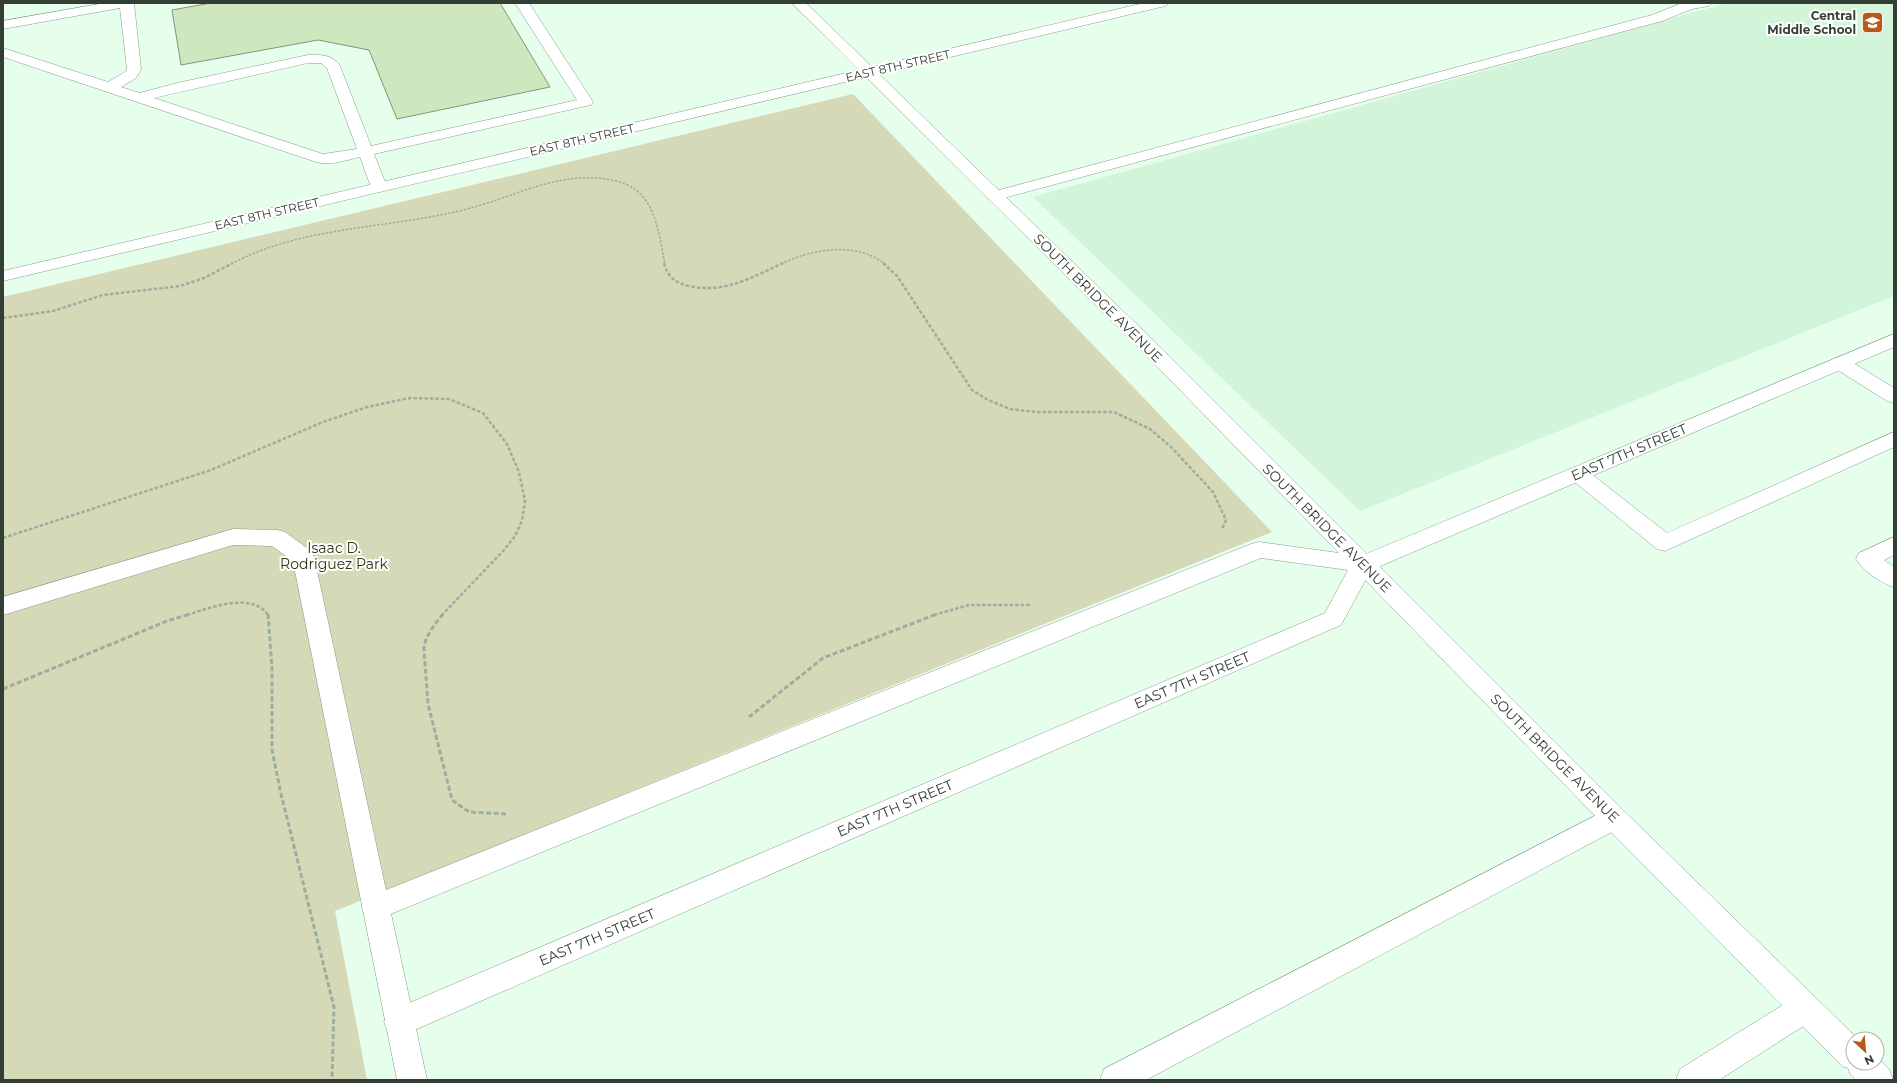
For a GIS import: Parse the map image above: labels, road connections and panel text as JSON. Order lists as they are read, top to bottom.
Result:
{
  "streets": {
    "street": ["EAST 8TH STREET", "SOUTH BRIDGE AVENUE", "EAST 7TH STREET"]
  },
  "crossings": [
    ["EAST 8TH STREET", "SOUTH BRIDGE AVENUE"],
    ["SOUTH BRIDGE AVENUE", "EAST 7TH STREET"]
  ],
  "parks": ["Isaac D. Rodriguez Park"],
  "places": {
    "school or university": ["Central Middle School"]
  },
  "north": "bottom right"
}
